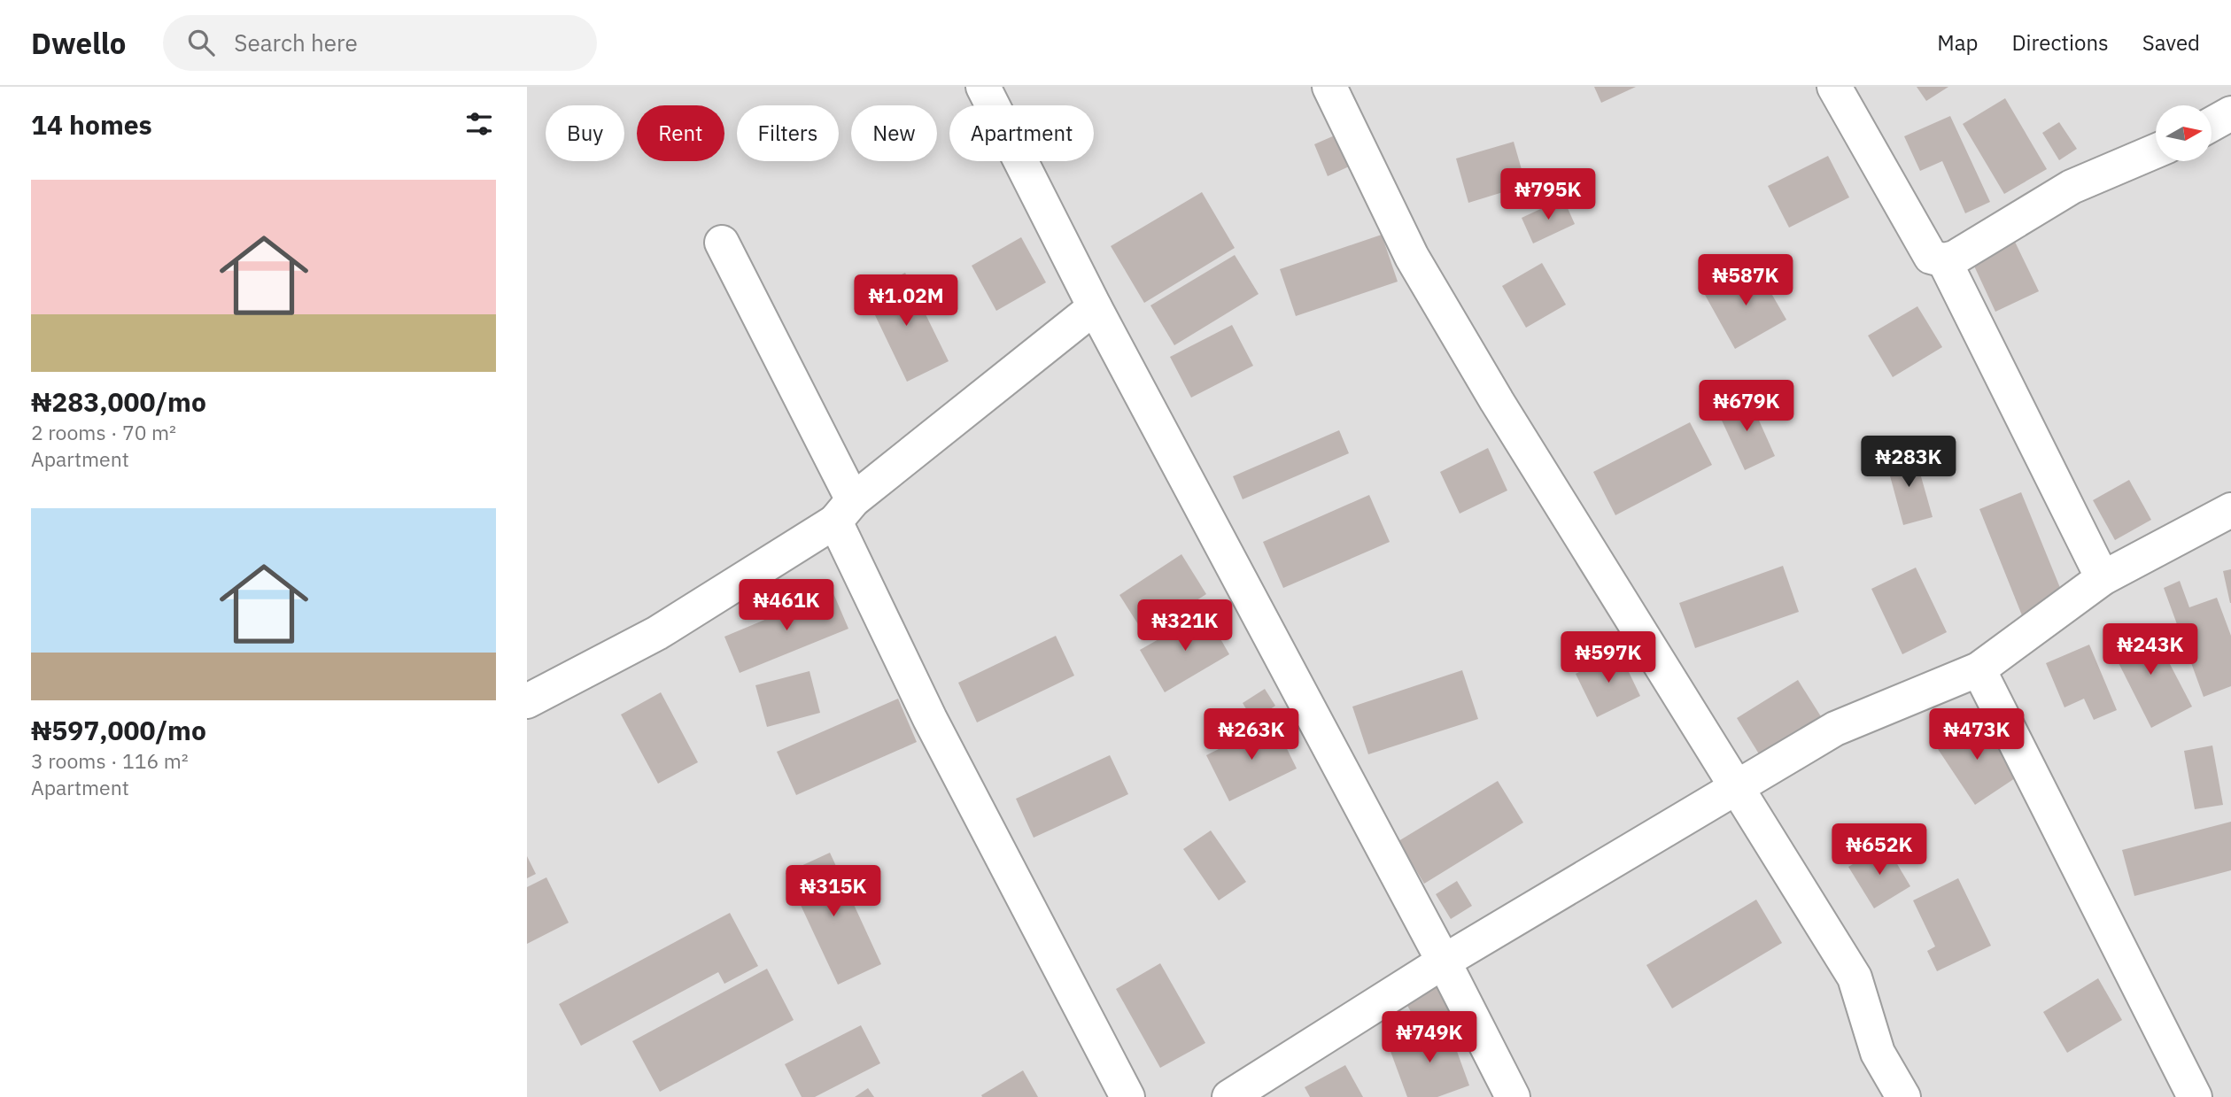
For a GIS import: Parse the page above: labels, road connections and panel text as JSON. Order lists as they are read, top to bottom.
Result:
{
  "north": "right",
  "page": {
    "header": "Dwello",
    "search": "Search here",
    "nav": ["Map", "Directions", "Saved"],
    "heading": "14 homes",
    "chip": [
      "Buy",
      "Rent",
      "Filters",
      "New",
      "Apartment"
    ],
    "list": [
      {
        "name": "₦283,000/mo",
        "note": "2 rooms · 70 m² · Apartment"
      },
      {
        "name": "₦597,000/mo",
        "note": "3 rooms · 116 m² · Apartment"
      }
    ],
    "price": [
      "₦795K",
      "₦587K",
      "₦1.02M",
      "₦679K",
      "₦283K",
      "₦461K",
      "₦321K",
      "₦243K",
      "₦597K",
      "₦263K",
      "₦473K",
      "₦652K",
      "₦315K",
      "₦749K"
    ]
  }
}
